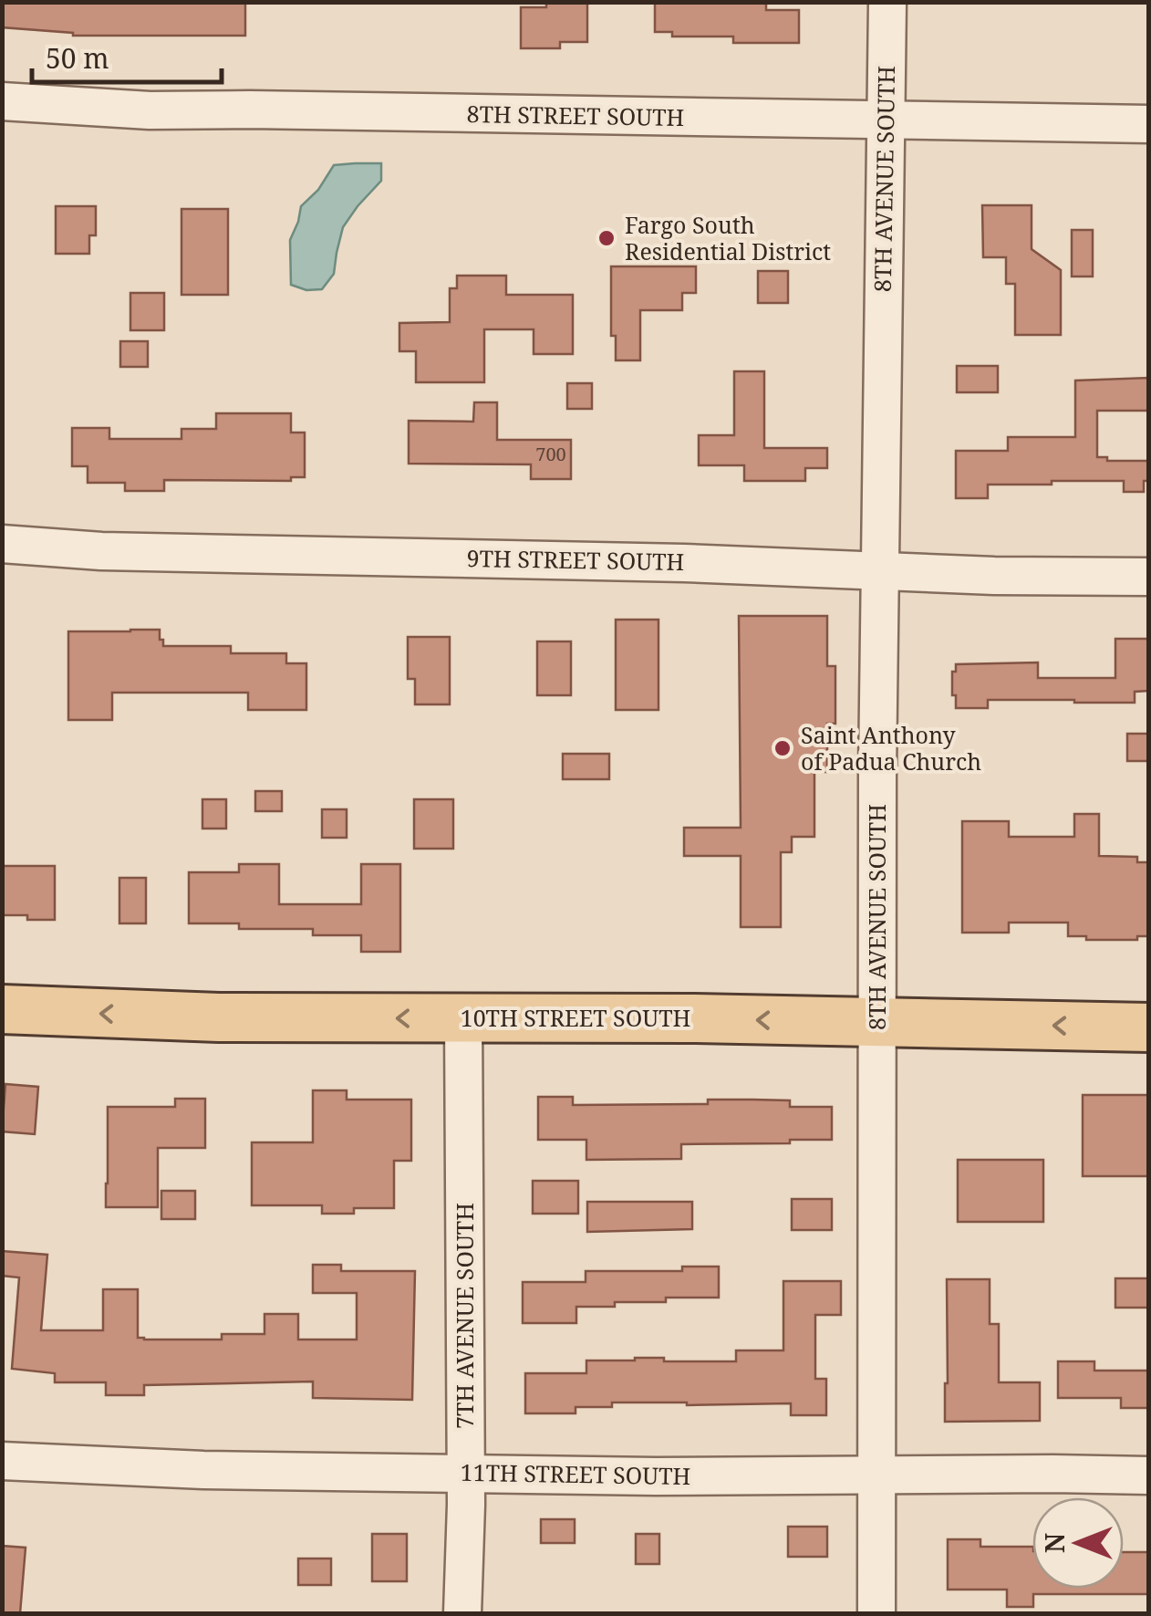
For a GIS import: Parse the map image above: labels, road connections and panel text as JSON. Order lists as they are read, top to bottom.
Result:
{
  "streets": {
    "main road": ["10TH STREET SOUTH"],
    "street": [
      "8TH STREET SOUTH",
      "8TH AVENUE SOUTH",
      "9TH STREET SOUTH",
      "7TH AVENUE SOUTH",
      "11TH STREET SOUTH"
    ]
  },
  "crossings": [
    ["8TH STREET SOUTH", "8TH AVENUE SOUTH"],
    ["8TH AVENUE SOUTH", "9TH STREET SOUTH"],
    ["8TH AVENUE SOUTH", "10TH STREET SOUTH"],
    ["8TH AVENUE SOUTH", "11TH STREET SOUTH"],
    ["10TH STREET SOUTH", "7TH AVENUE SOUTH"],
    ["7TH AVENUE SOUTH", "11TH STREET SOUTH"]
  ],
  "one_way": ["10TH STREET SOUTH"],
  "places": ["Fargo South Residential District", "Saint Anthony of Padua Church"],
  "house_numbers": ["700"],
  "scale_bar": "50 m",
  "north": "left"
}
